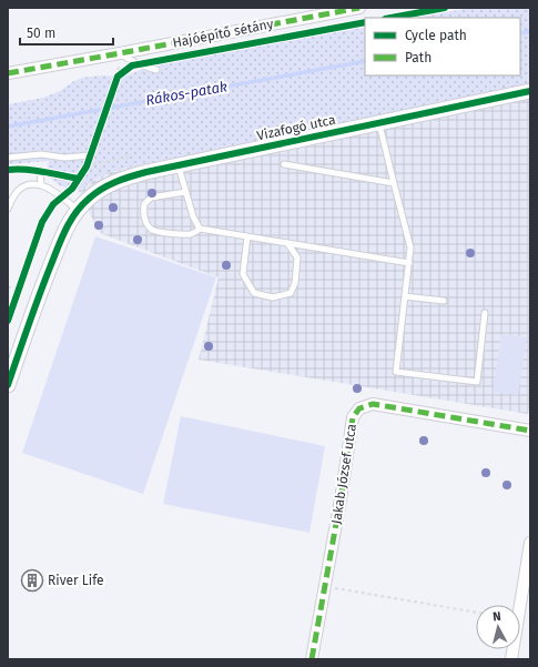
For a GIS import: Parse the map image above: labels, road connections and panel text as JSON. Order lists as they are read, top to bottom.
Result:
{
  "streets": {
    "street": ["Hajóépítő sétány", "Vizafogó utca", "Jakab József utca"]
  },
  "water": ["Rákos-patak"],
  "places": {
    "building": ["River Life"]
  },
  "legend": ["Cycle path", "Path"],
  "scale_bar": "50 m",
  "north": "top"
}
